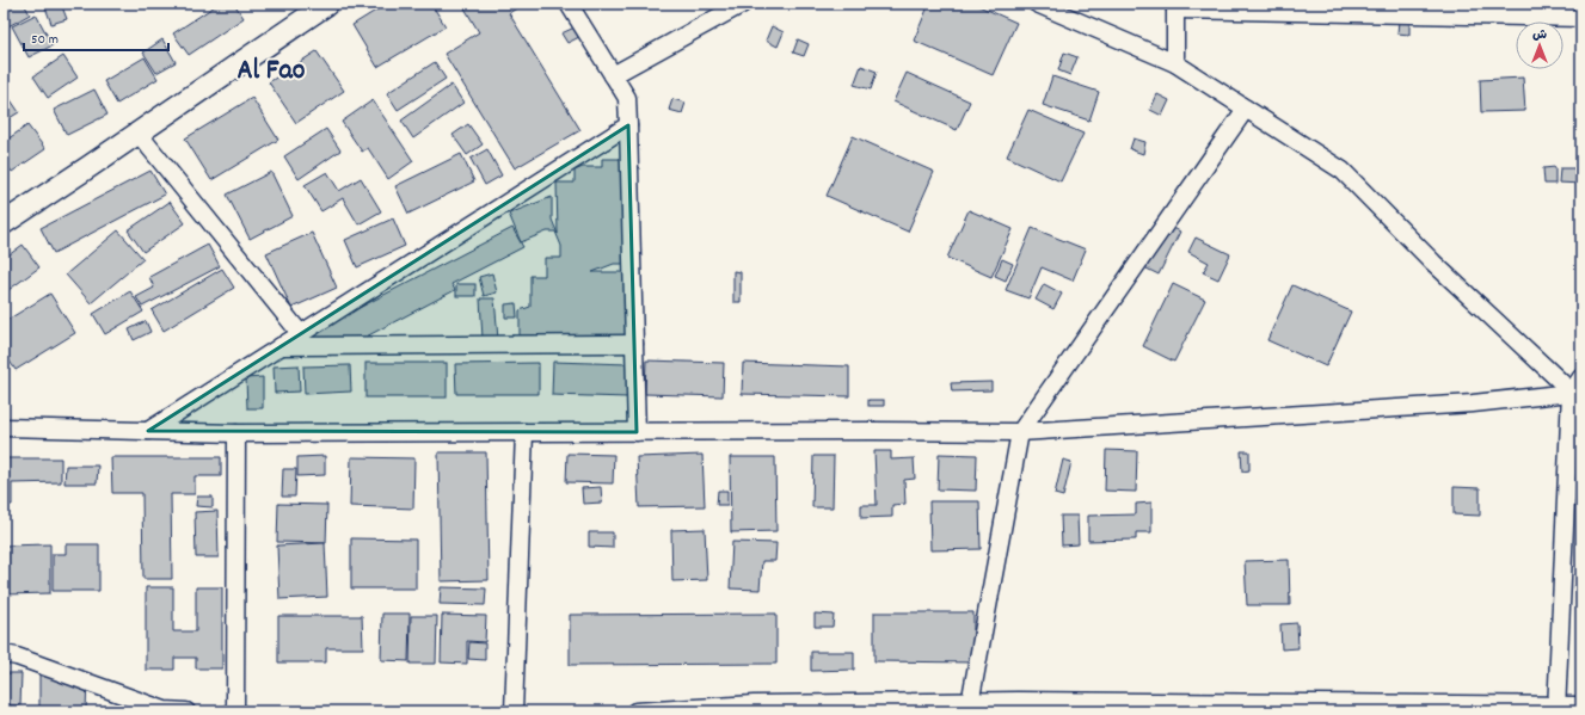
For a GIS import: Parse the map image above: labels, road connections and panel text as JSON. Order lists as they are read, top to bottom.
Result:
{
  "districts": ["Al Fao"],
  "scale_bar": "50 m",
  "north": "top"
}
